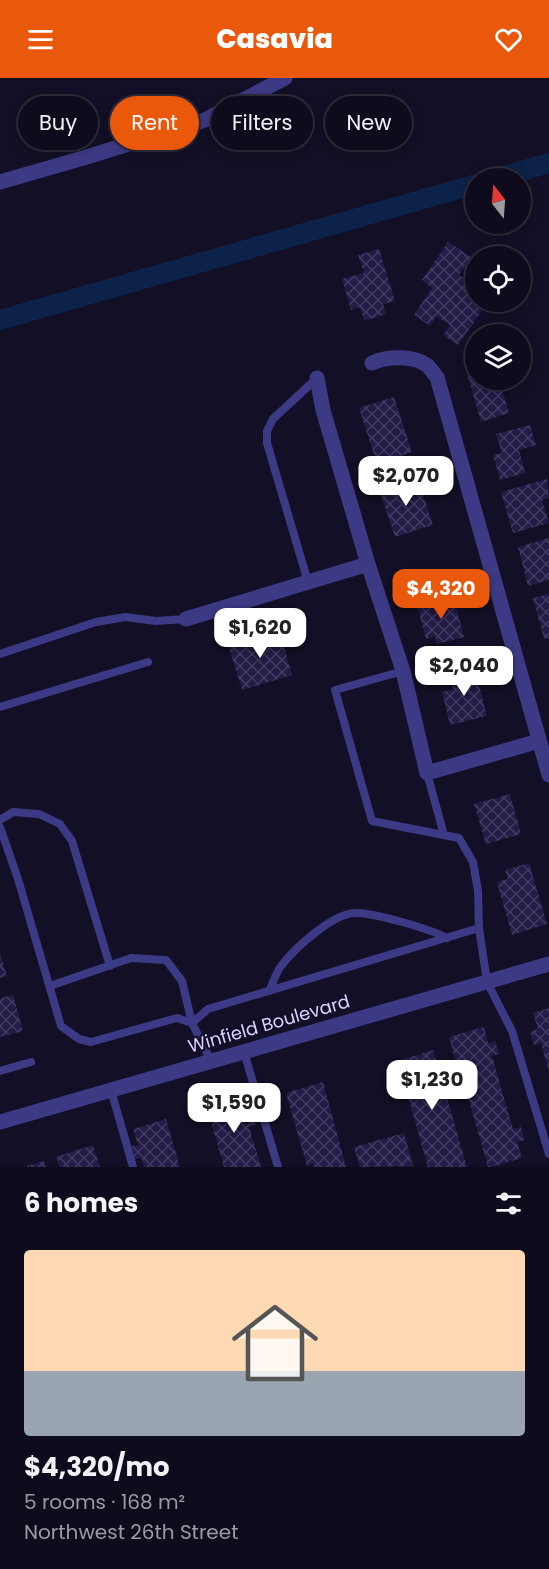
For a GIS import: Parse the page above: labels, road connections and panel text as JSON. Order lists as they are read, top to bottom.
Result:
{
  "streets": {
    "street": ["Winfield Boulevard"]
  },
  "north": "top",
  "page": {
    "header": "Casavia",
    "chip": [
      "Buy",
      "Rent",
      "Filters",
      "New"
    ],
    "price": [
      "$2,070",
      "$4,320",
      "$1,620",
      "$2,040",
      "$1,230",
      "$1,590"
    ],
    "heading": "6 homes",
    "list": [
      {
        "name": "$4,320/mo",
        "note": "5 rooms · 168 m² · Northwest 26th Street"
      }
    ]
  }
}
